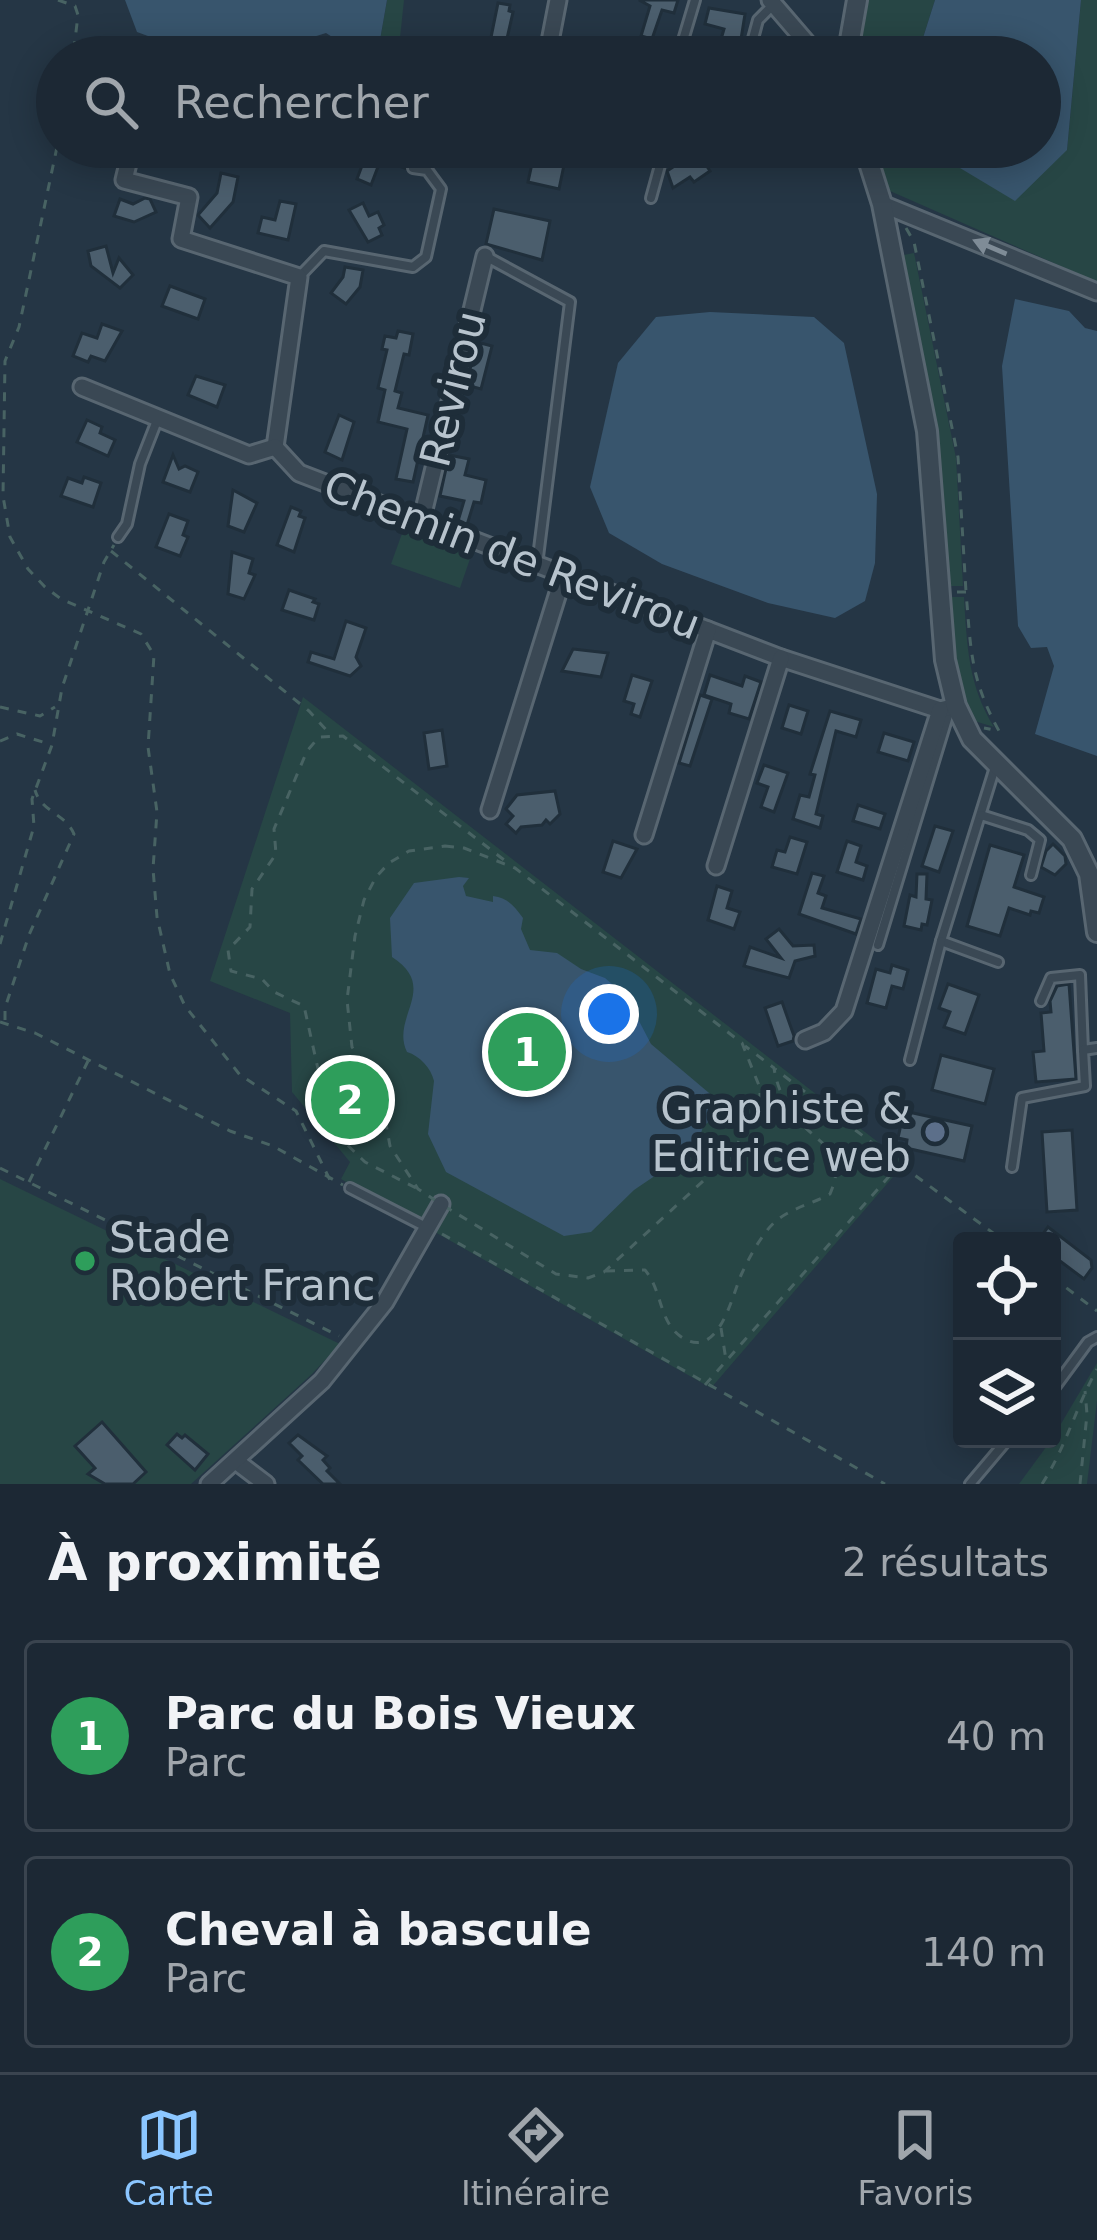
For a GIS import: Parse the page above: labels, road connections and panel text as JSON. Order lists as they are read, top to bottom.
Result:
{
  "streets": {
    "street": ["Revirou", "Chemin de Revirou"]
  },
  "crossings": [
    ["Revirou", "Chemin de Revirou"]
  ],
  "places": ["Graphiste & Editrice web", "Stade Robert Franc"],
  "page": {
    "search": "Rechercher",
    "pins": ["1", "2"],
    "heading": ["À proximité", "2 résultats"],
    "list": [
      {
        "mark": "1",
        "name": "Parc du Bois Vieux",
        "note": "Parc",
        "value": "40 m"
      },
      {
        "mark": "2",
        "name": "Cheval à bascule",
        "note": "Parc",
        "value": "140 m"
      }
    ],
    "nav": ["Carte", "Itinéraire", "Favoris"]
  }
}
